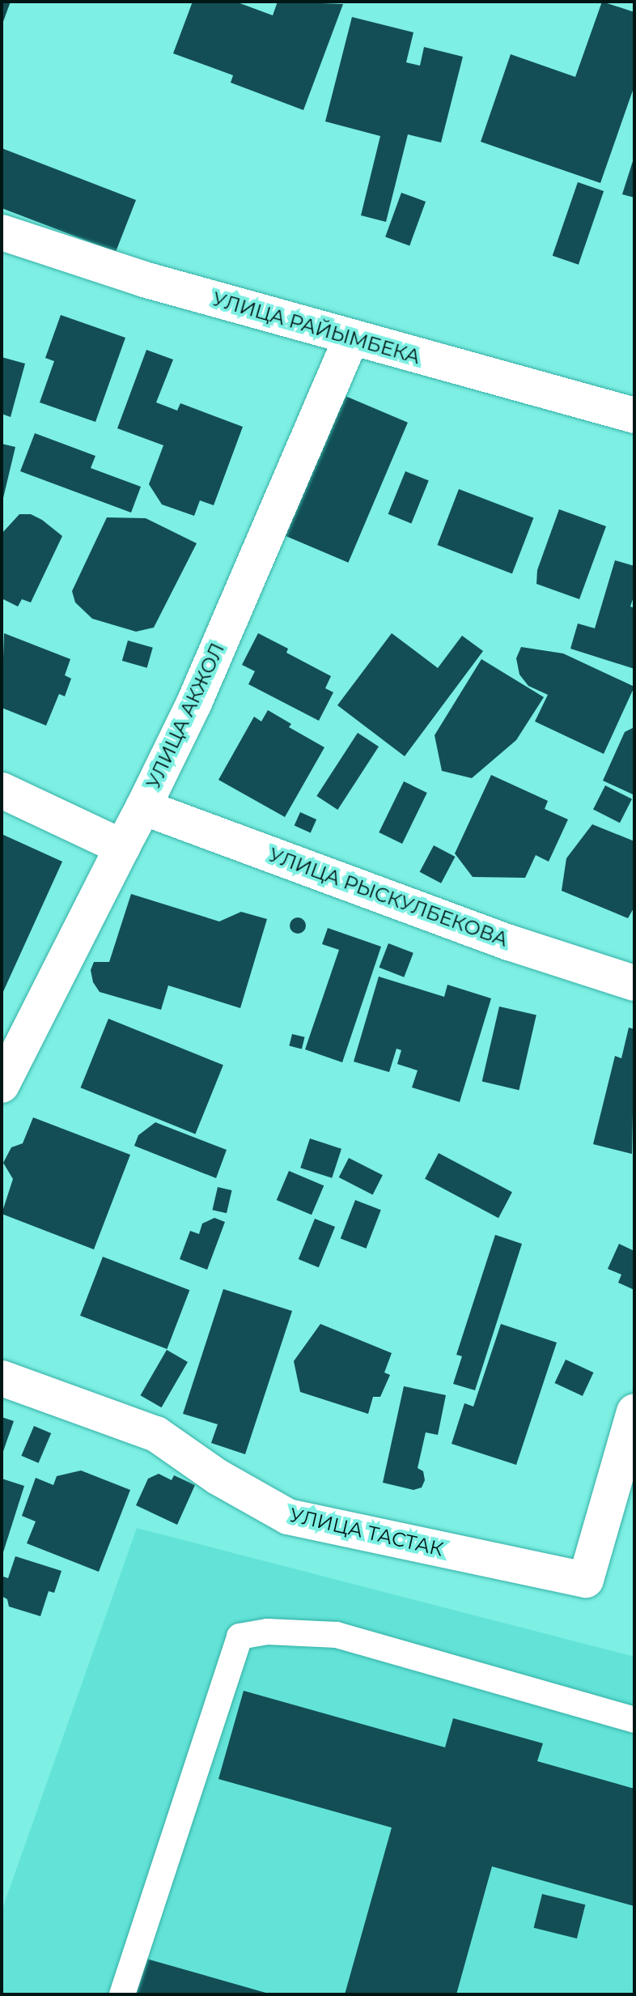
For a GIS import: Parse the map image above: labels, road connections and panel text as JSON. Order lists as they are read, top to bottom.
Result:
{
  "streets": {
    "street": [
      "УЛИЦА РАЙЫМБЕКА",
      "УЛИЦА АКЖОЛ",
      "УЛИЦА РЫСКУЛБЕКОВА",
      "УЛИЦА ТАСТАК"
    ]
  },
  "crossings": [
    ["УЛИЦА РАЙЫМБЕКА", "УЛИЦА АКЖОЛ"],
    ["УЛИЦА АКЖОЛ", "УЛИЦА РЫСКУЛБЕКОВА"]
  ]
}
